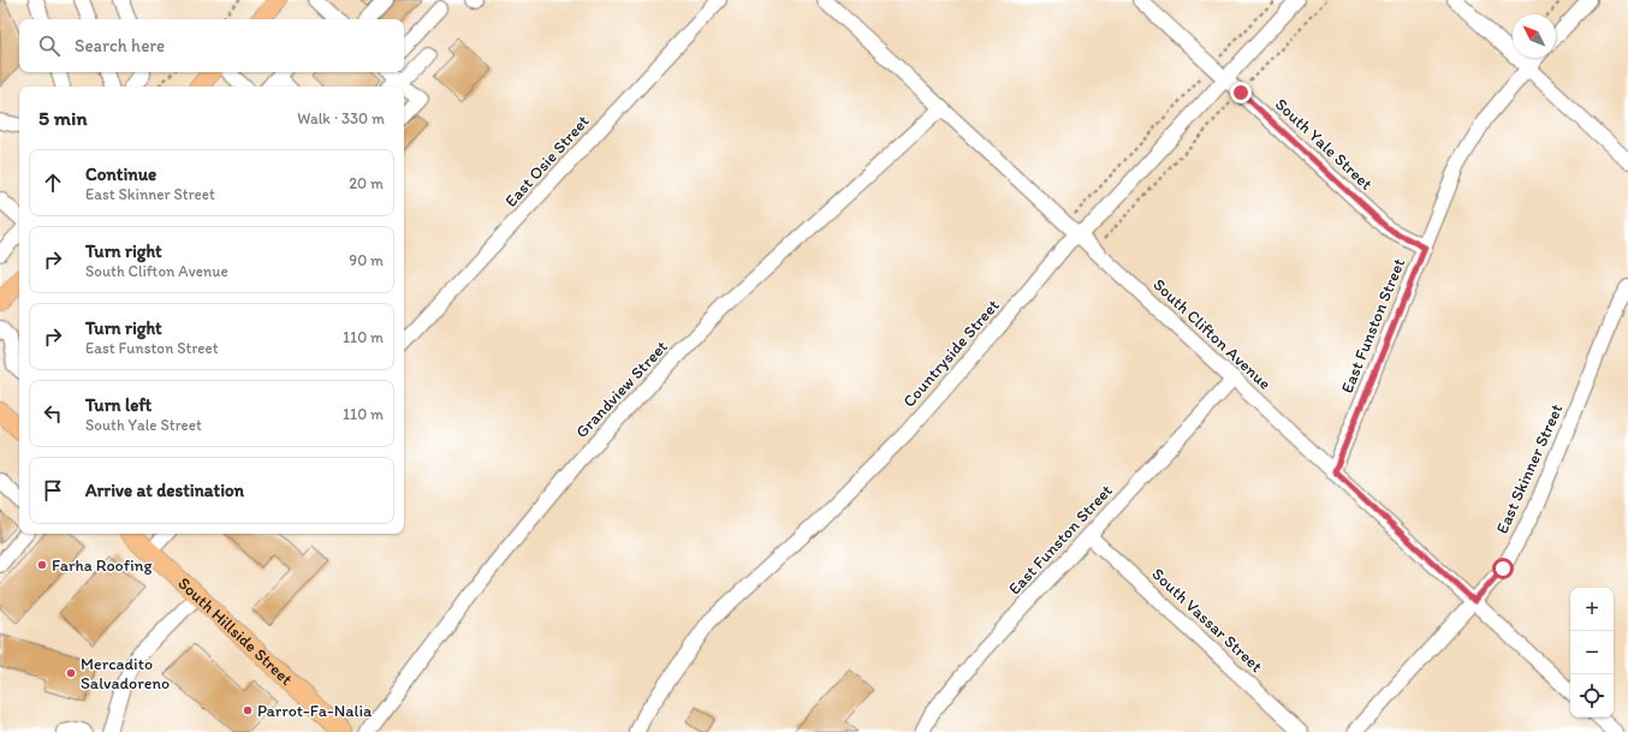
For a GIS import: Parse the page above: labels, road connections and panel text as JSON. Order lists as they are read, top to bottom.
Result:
{
  "streets": {
    "main road": ["South Hillside Street"],
    "street": [
      "South Yale Street",
      "East Osie Street",
      "East Funston Street",
      "South Clifton Avenue",
      "Countryside Street",
      "Grandview Street",
      "East Skinner Street",
      "South Vassar Street"
    ]
  },
  "crossings": [
    ["South Yale Street", "East Funston Street"],
    ["South Yale Street", "Countryside Street"],
    ["East Funston Street", "South Clifton Avenue"],
    ["East Funston Street", "South Vassar Street"],
    ["South Clifton Avenue", "Countryside Street"],
    ["South Clifton Avenue", "Grandview Street"],
    ["South Clifton Avenue", "East Skinner Street"]
  ],
  "places": ["Farha Roofing", "Mercadito Salvadoreno", "Parrot-Fa-Nalia"],
  "north": "top left",
  "page": {
    "search": "Search here",
    "heading": ["5 min", "Walk · 330 m"],
    "list": [
      ["Continue", "East Skinner Street", "20 m"],
      ["Turn right", "South Clifton Avenue", "90 m"],
      ["Turn right", "East Funston Street", "110 m"],
      ["Turn left", "South Yale Street", "110 m"],
      "Arrive at destination"
    ],
    "map_buttons": ["+", "−"]
  }
}
